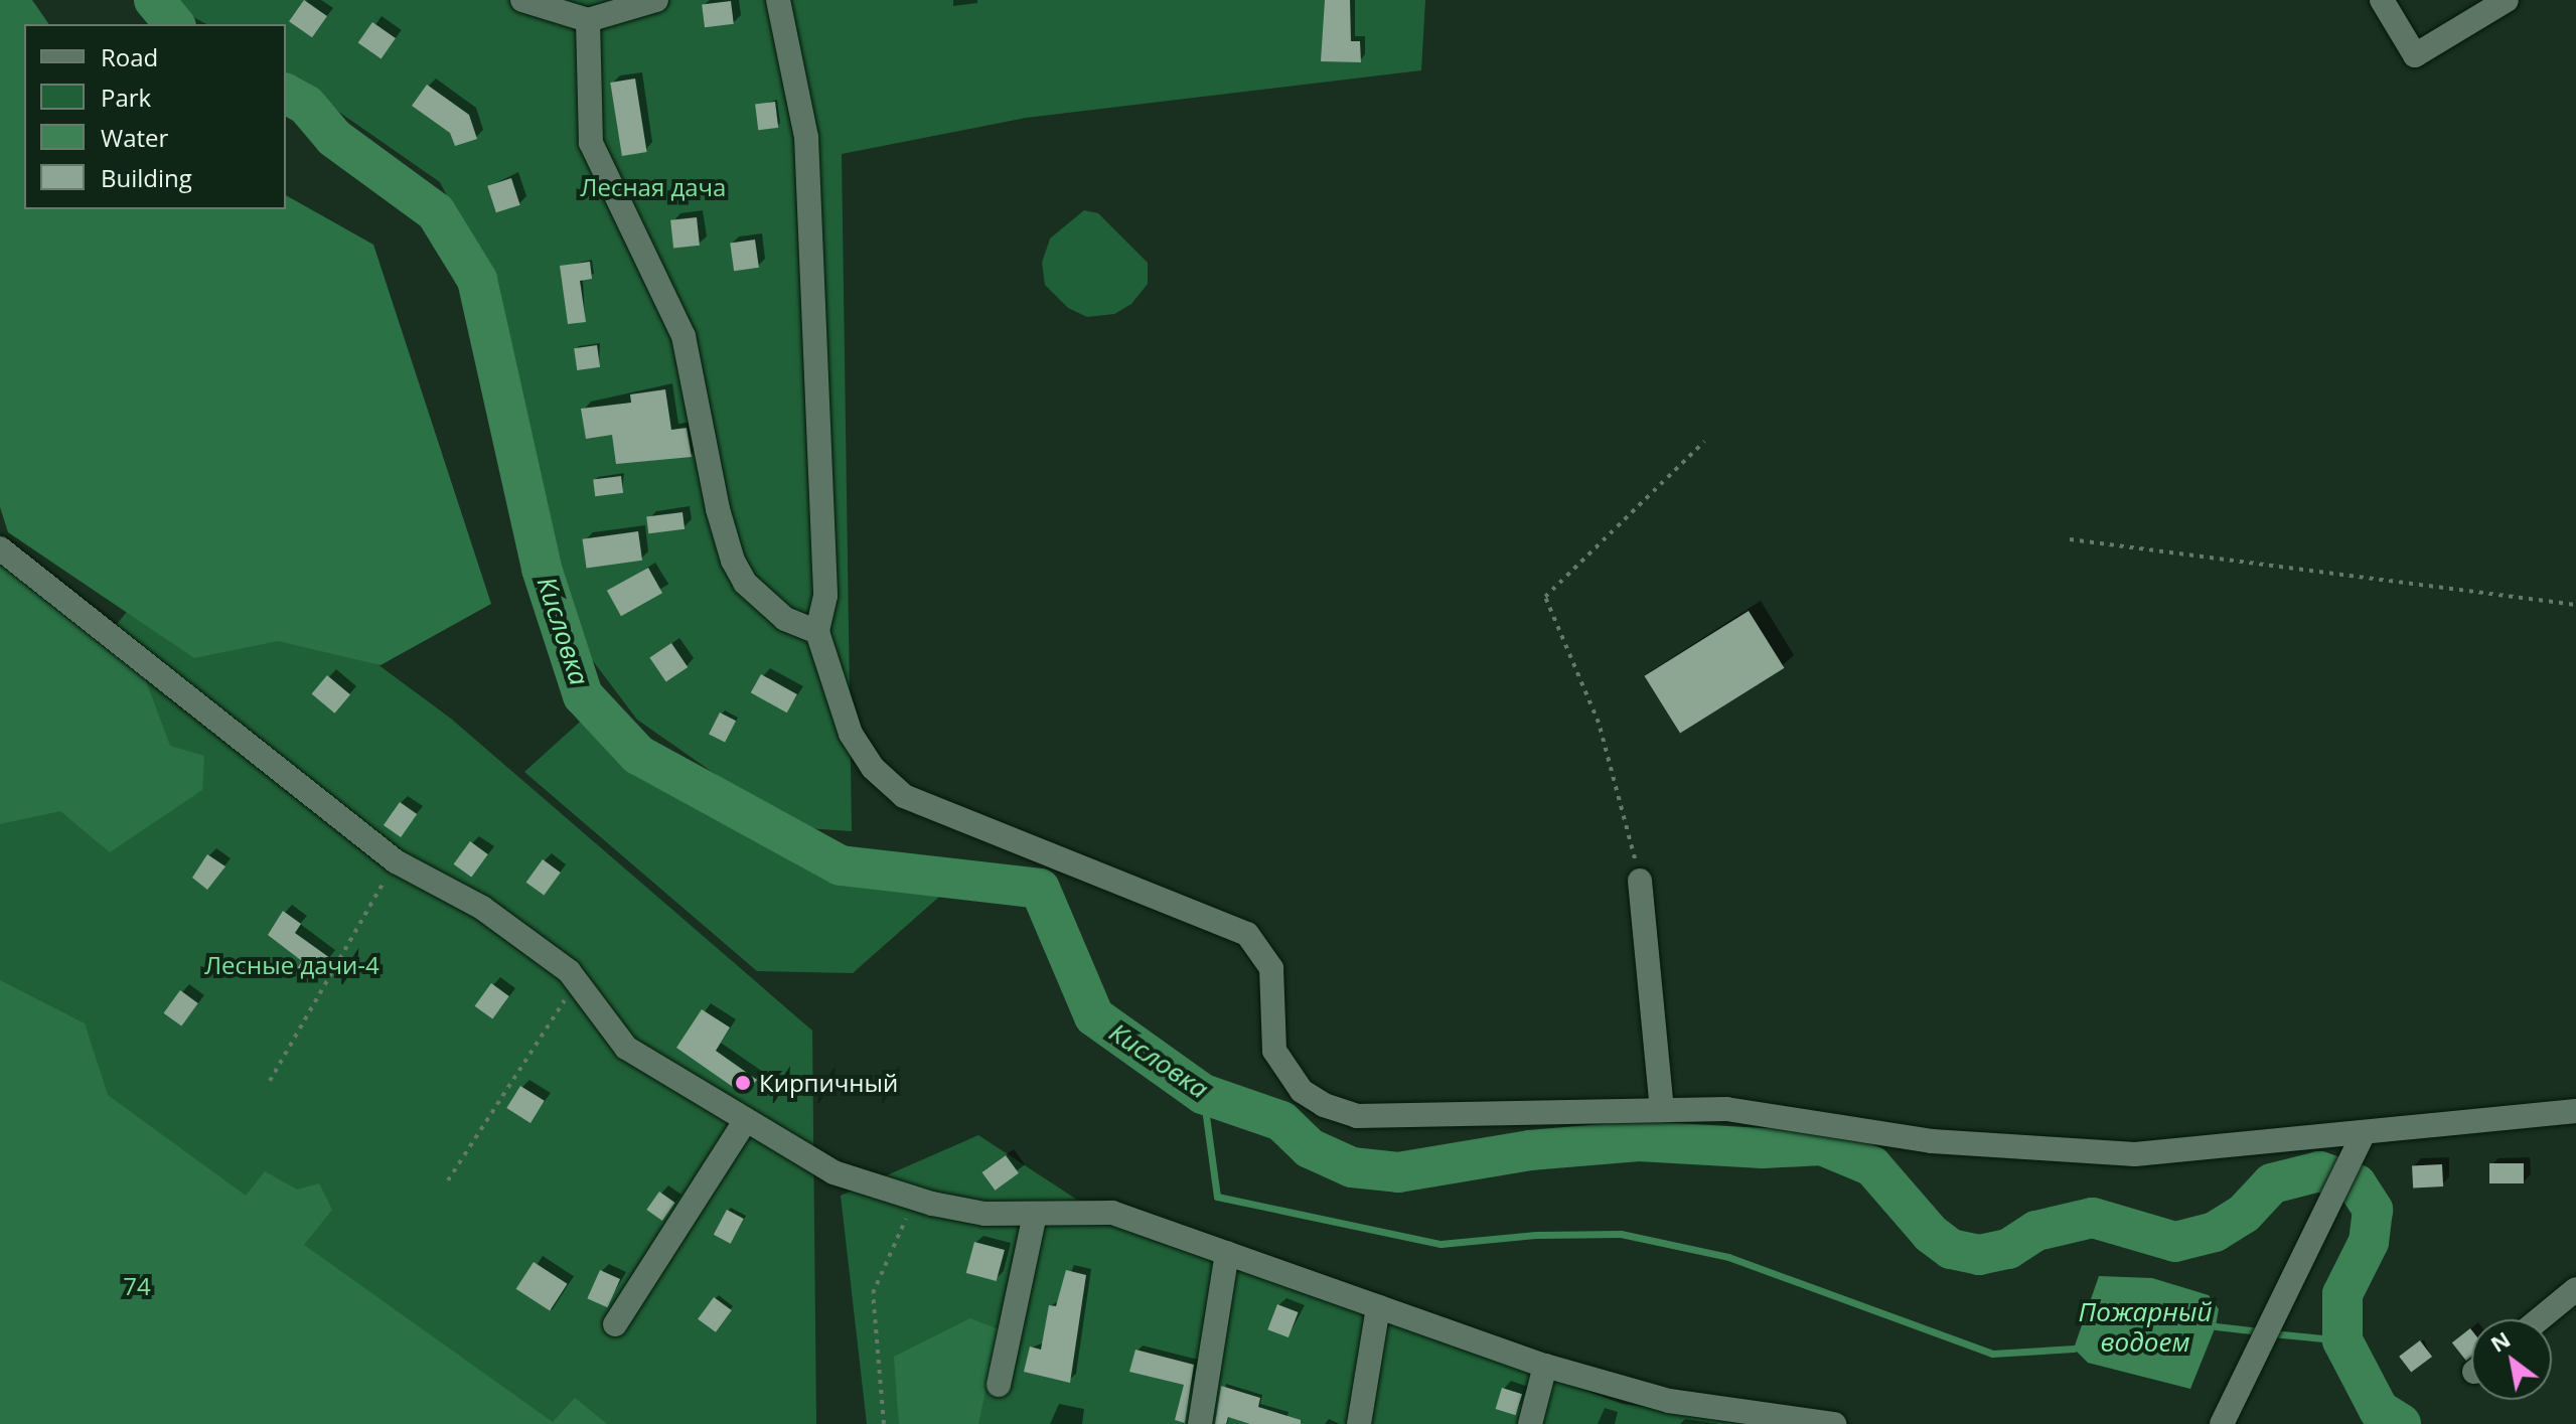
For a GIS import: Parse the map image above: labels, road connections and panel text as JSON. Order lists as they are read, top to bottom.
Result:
{
  "water": ["Кисловка", "Пожарный водоем"],
  "parks": ["Лесная дача", "Лесные дачи-4", "74"],
  "places": ["Кирпичный"],
  "legend": [
    "Road",
    "Park",
    "Water",
    "Building"
  ],
  "north": "top left"
}
